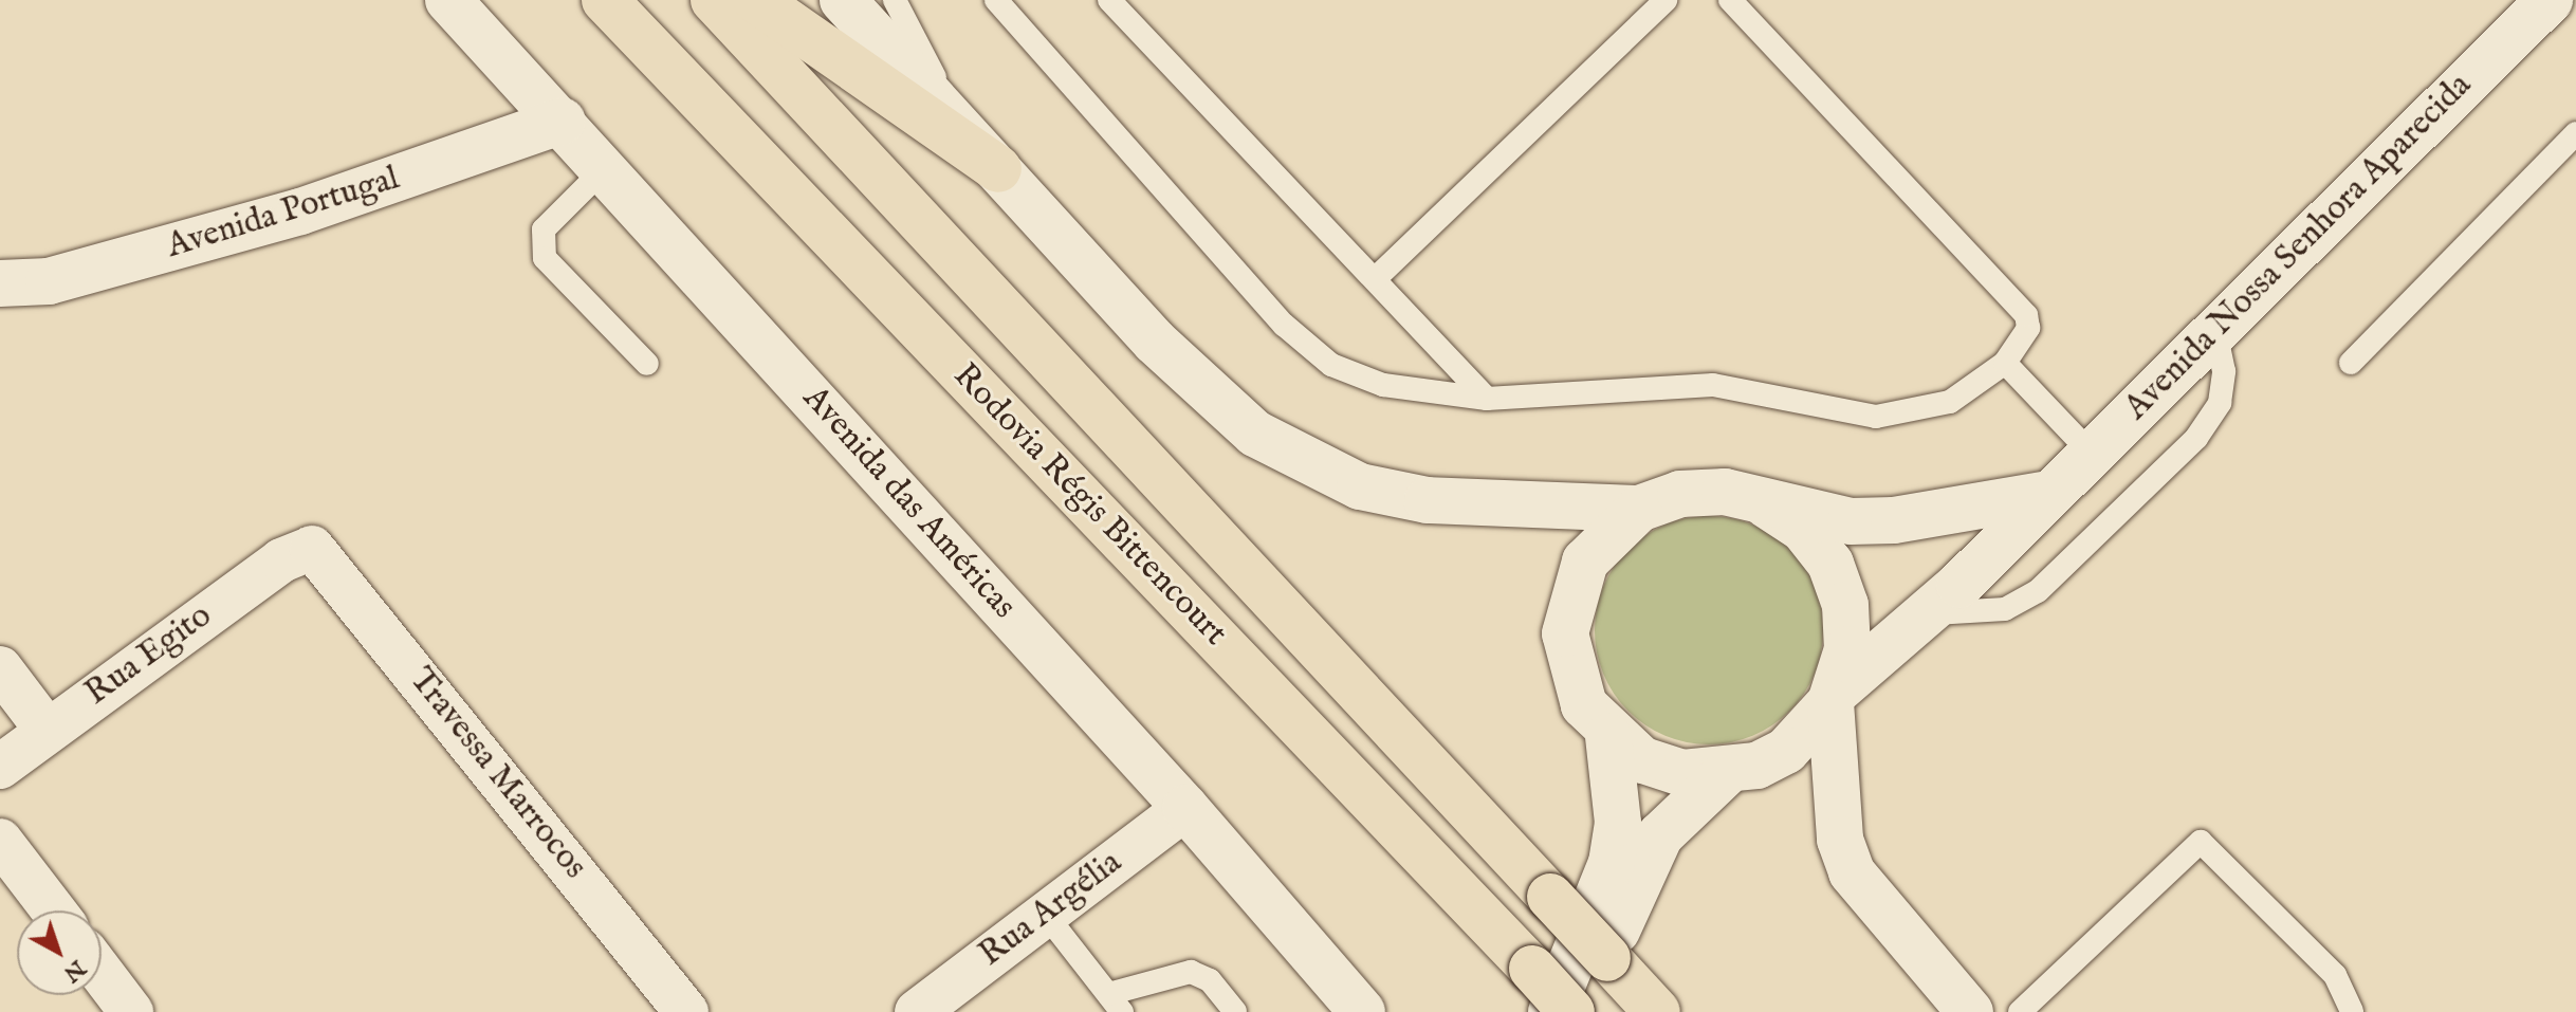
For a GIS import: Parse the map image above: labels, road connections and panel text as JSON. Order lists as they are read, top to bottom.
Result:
{
  "streets": {
    "highway": ["Rodovia Régis Bittencourt"],
    "main road": ["Avenida Portugal", "Avenida Nossa Senhora Aparecida", "Avenida das Américas"],
    "street": ["Rua Egito", "Travessa Marrocos", "Rua Argélia"]
  },
  "crossings": [
    ["Avenida Portugal", "Avenida das Américas"],
    ["Avenida das Américas", "Rua Argélia"],
    ["Rua Egito", "Travessa Marrocos"]
  ],
  "north": "bottom right"
}
